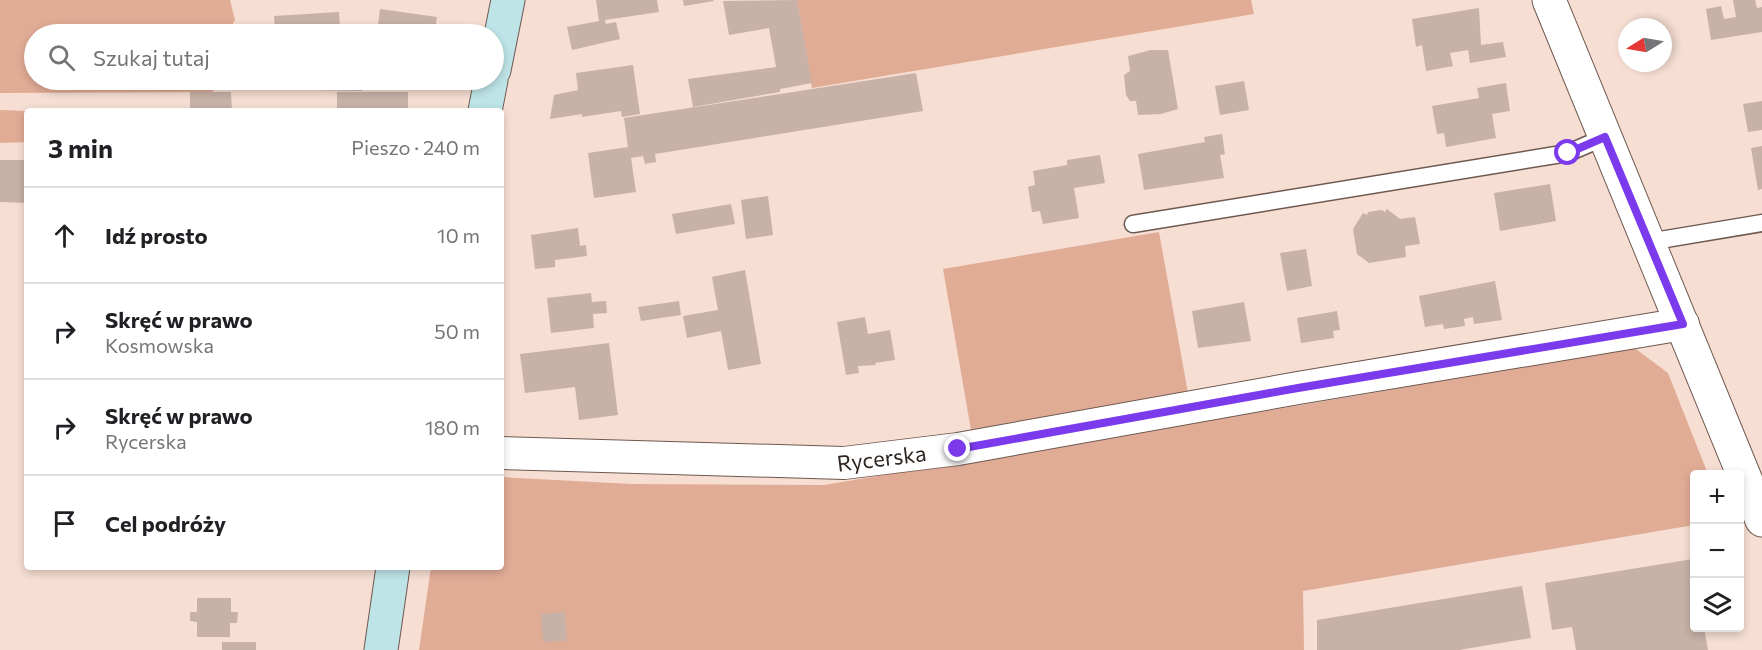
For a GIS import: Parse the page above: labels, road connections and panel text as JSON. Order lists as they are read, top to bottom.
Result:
{
  "streets": {
    "street": ["Rycerska"]
  },
  "north": "left",
  "page": {
    "search": "Szukaj tutaj",
    "heading": ["3 min", "Pieszo · 240 m"],
    "list": [
      ["Idź prosto", "10 m"],
      ["Skręć w prawo", "Kosmowska", "50 m"],
      ["Skręć w prawo", "Rycerska", "180 m"],
      "Cel podróży"
    ],
    "map_buttons": ["+", "−"]
  }
}
